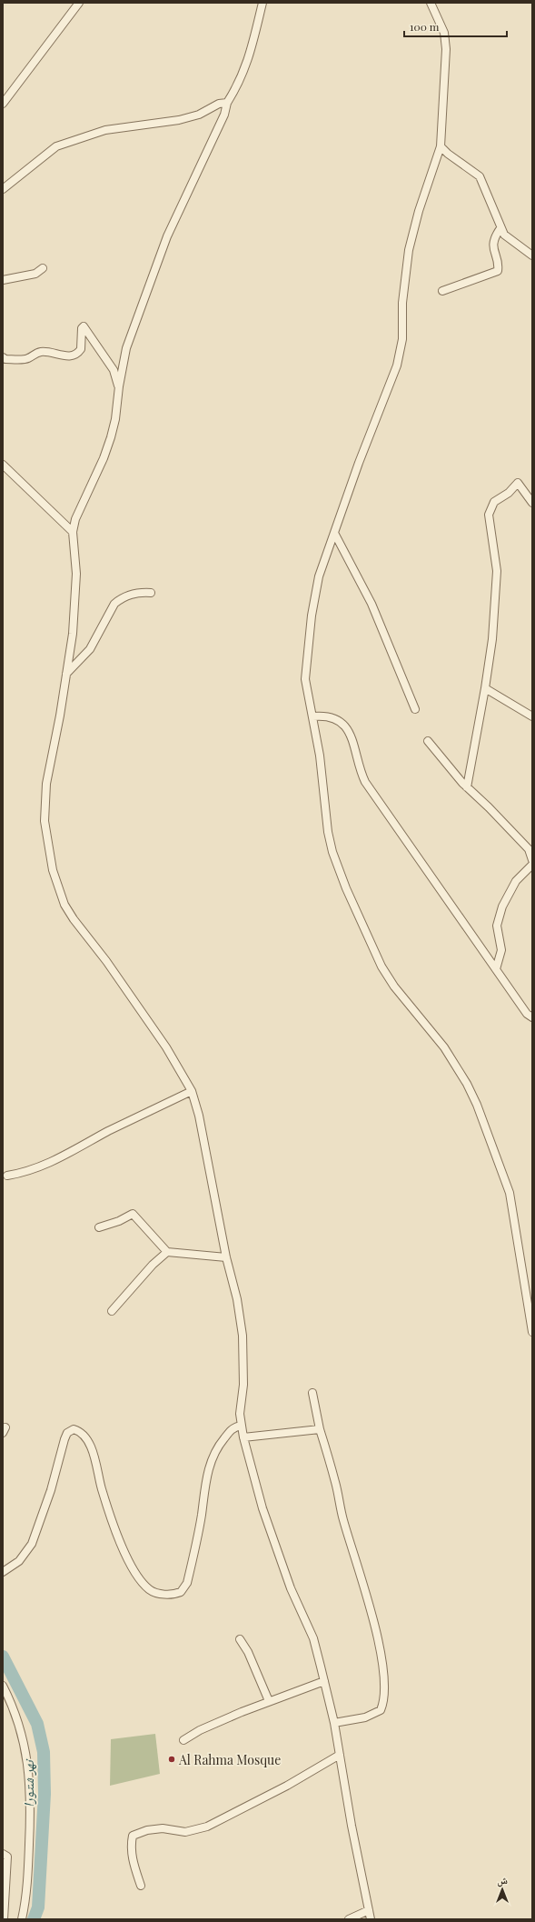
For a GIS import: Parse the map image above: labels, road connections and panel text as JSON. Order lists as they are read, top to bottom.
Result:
{
  "water": ["نهر شتورا"],
  "places": ["Al Rahma Mosque"],
  "scale_bar": "100 m",
  "north": "top"
}
